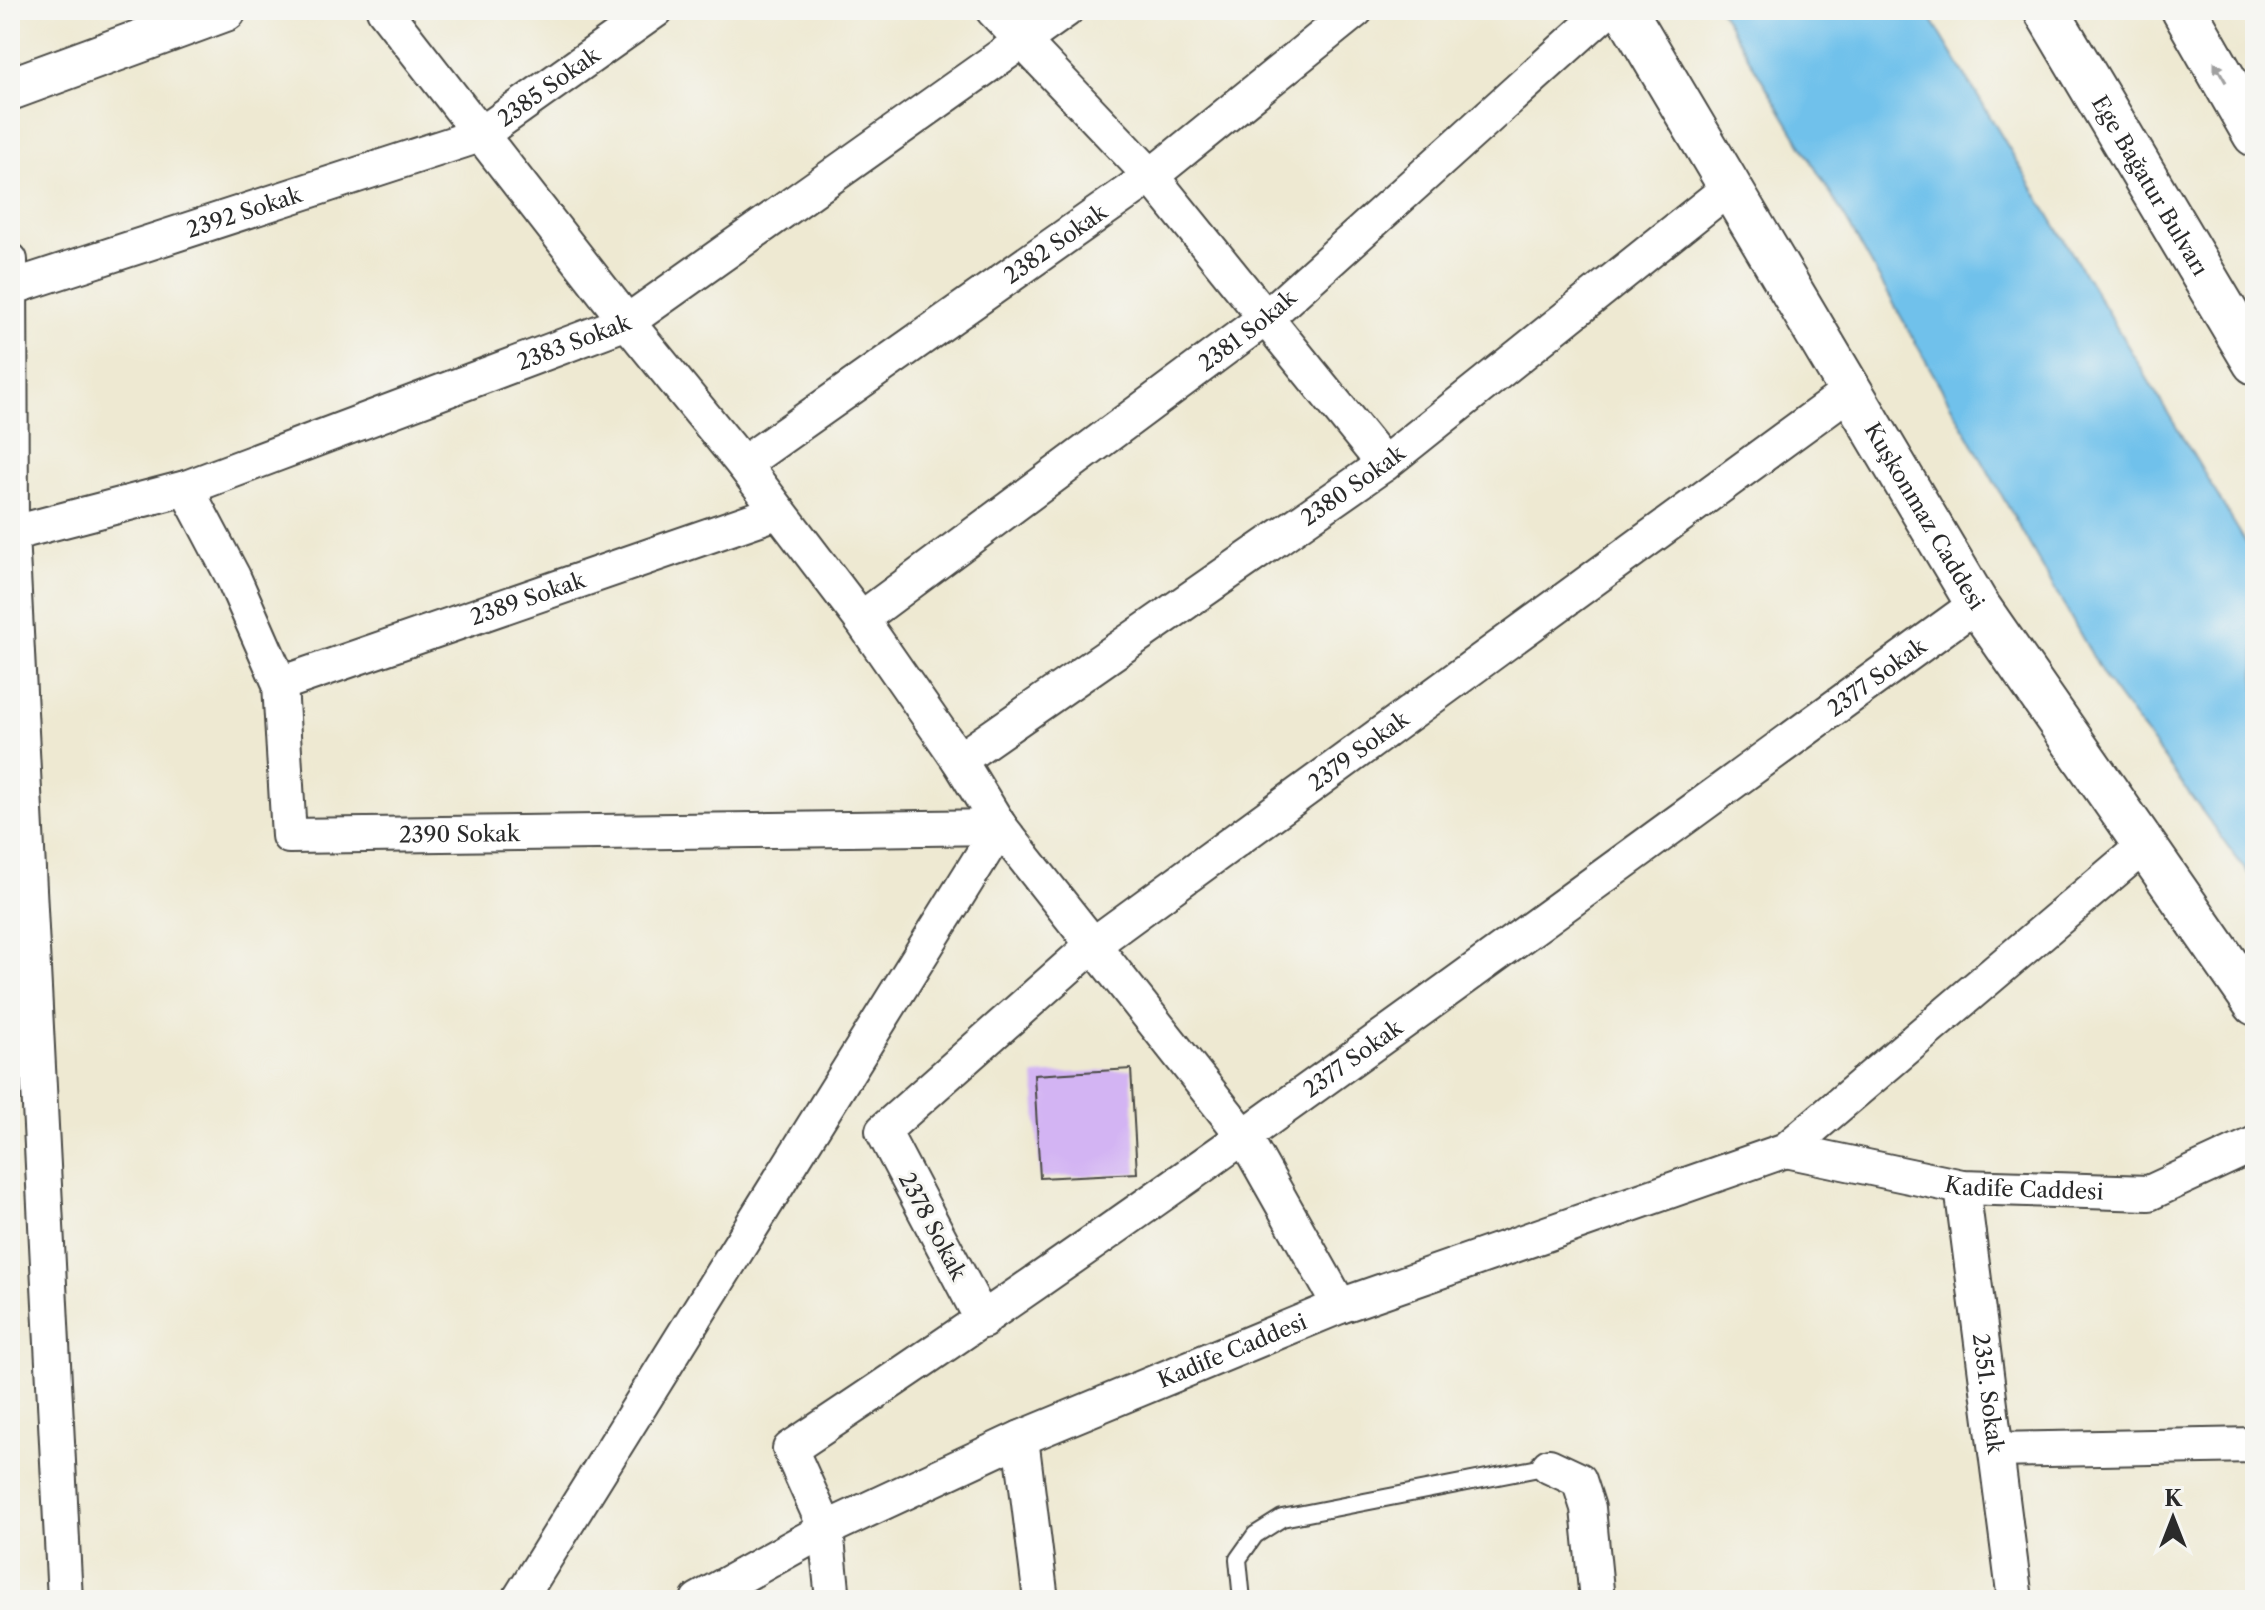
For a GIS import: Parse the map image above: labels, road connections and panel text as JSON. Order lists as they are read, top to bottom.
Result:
{
  "streets": {
    "main road": ["Ege Bağatur Bulvarı"],
    "street": [
      "2385 Sokak",
      "2392 Sokak",
      "2382 Sokak",
      "2381 Sokak",
      "2383 Sokak",
      "2380 Sokak",
      "Kuşkonmaz Caddesi",
      "2389 Sokak",
      "2377 Sokak",
      "2379 Sokak",
      "2390 Sokak",
      "Kadife Caddesi",
      "2378 Sokak",
      "2351. Sokak"
    ]
  },
  "crossings": [
    ["2385 Sokak", "2392 Sokak"],
    ["2383 Sokak", "2390 Sokak"],
    ["2380 Sokak", "Kuşkonmaz Caddesi"],
    ["Kuşkonmaz Caddesi", "2377 Sokak"],
    ["Kuşkonmaz Caddesi", "2379 Sokak"],
    ["Kuşkonmaz Caddesi", "Kadife Caddesi"],
    ["2389 Sokak", "2390 Sokak"],
    ["2377 Sokak", "Kadife Caddesi"],
    ["2377 Sokak", "2378 Sokak"],
    ["2379 Sokak", "2378 Sokak"],
    ["Kadife Caddesi", "2351. Sokak"]
  ],
  "north": "top"
}
